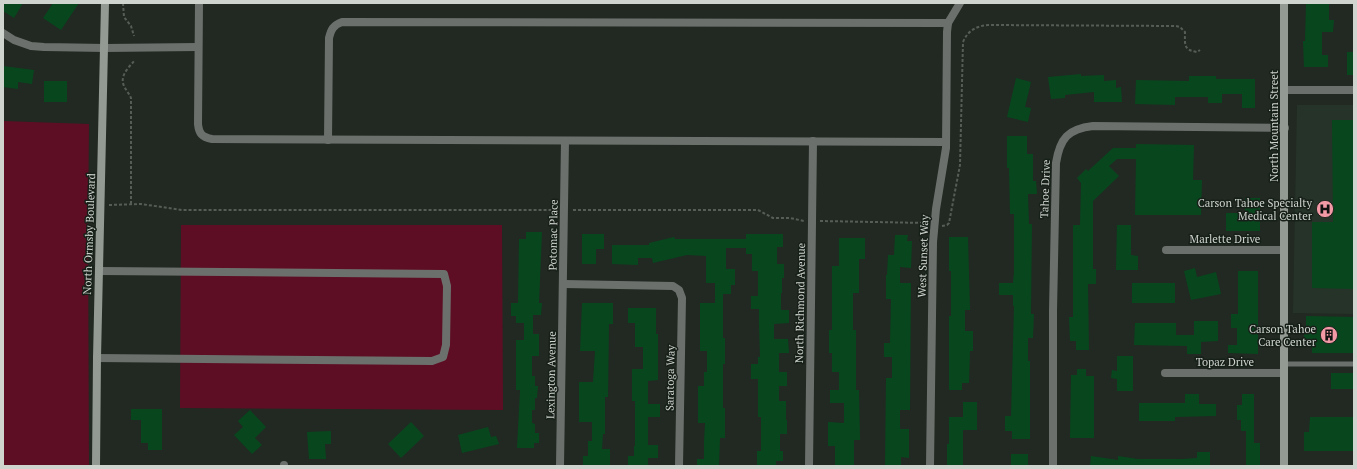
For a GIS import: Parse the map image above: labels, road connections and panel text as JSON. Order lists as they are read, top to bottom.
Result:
{
  "streets": {
    "street": [
      "North Mountain Street",
      "Tahoe Drive",
      "North Ormsby Boulevard",
      "Potomac Place",
      "Marlette Drive",
      "West Sunset Way",
      "North Richmond Avenue",
      "Topaz Drive",
      "Lexington Avenue",
      "Saratoga Way"
    ]
  },
  "crossings": [
    ["North Mountain Street", "Tahoe Drive"],
    ["North Mountain Street", "Marlette Drive"],
    ["North Mountain Street", "Topaz Drive"],
    ["Potomac Place", "Lexington Avenue"],
    ["Potomac Place", "Saratoga Way"]
  ],
  "places": {
    "hospital": ["Carson Tahoe Specialty Medical Center"],
    "building": ["Carson Tahoe Care Center"]
  }
}
